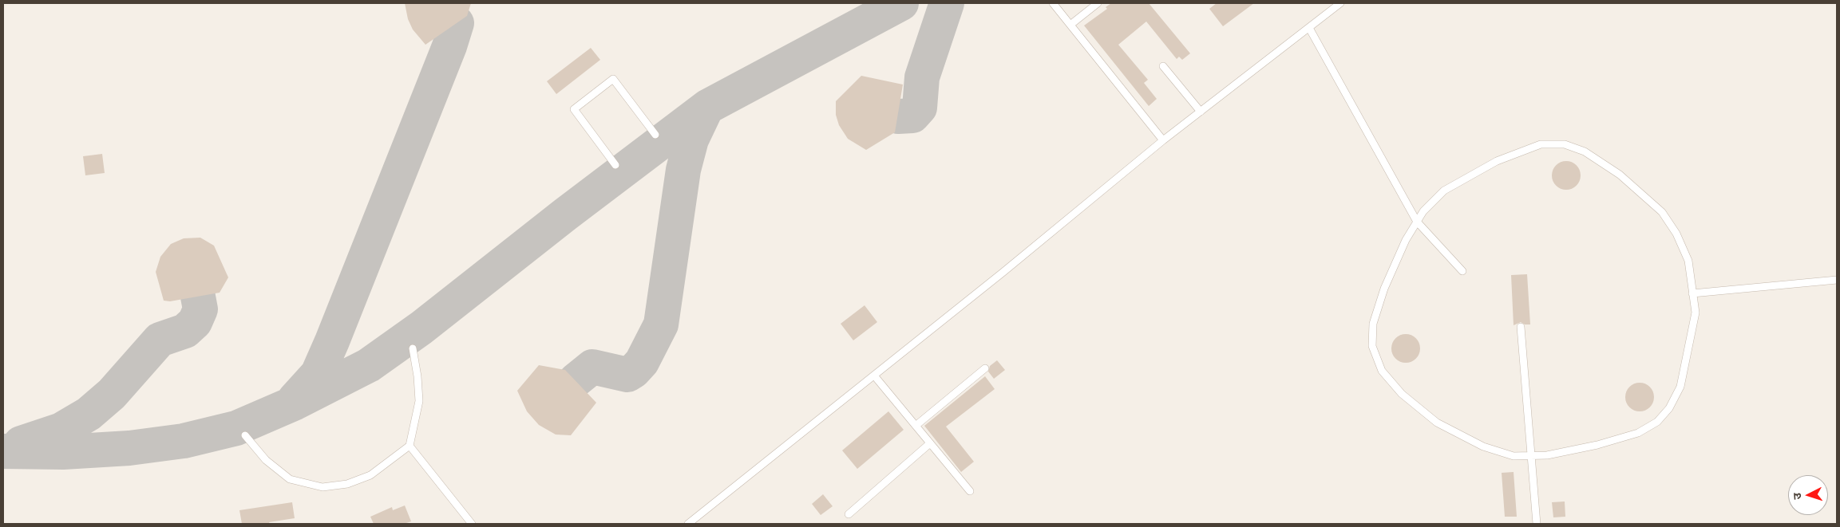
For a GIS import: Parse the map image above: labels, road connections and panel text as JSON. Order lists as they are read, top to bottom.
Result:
{
  "north": "left"
}
